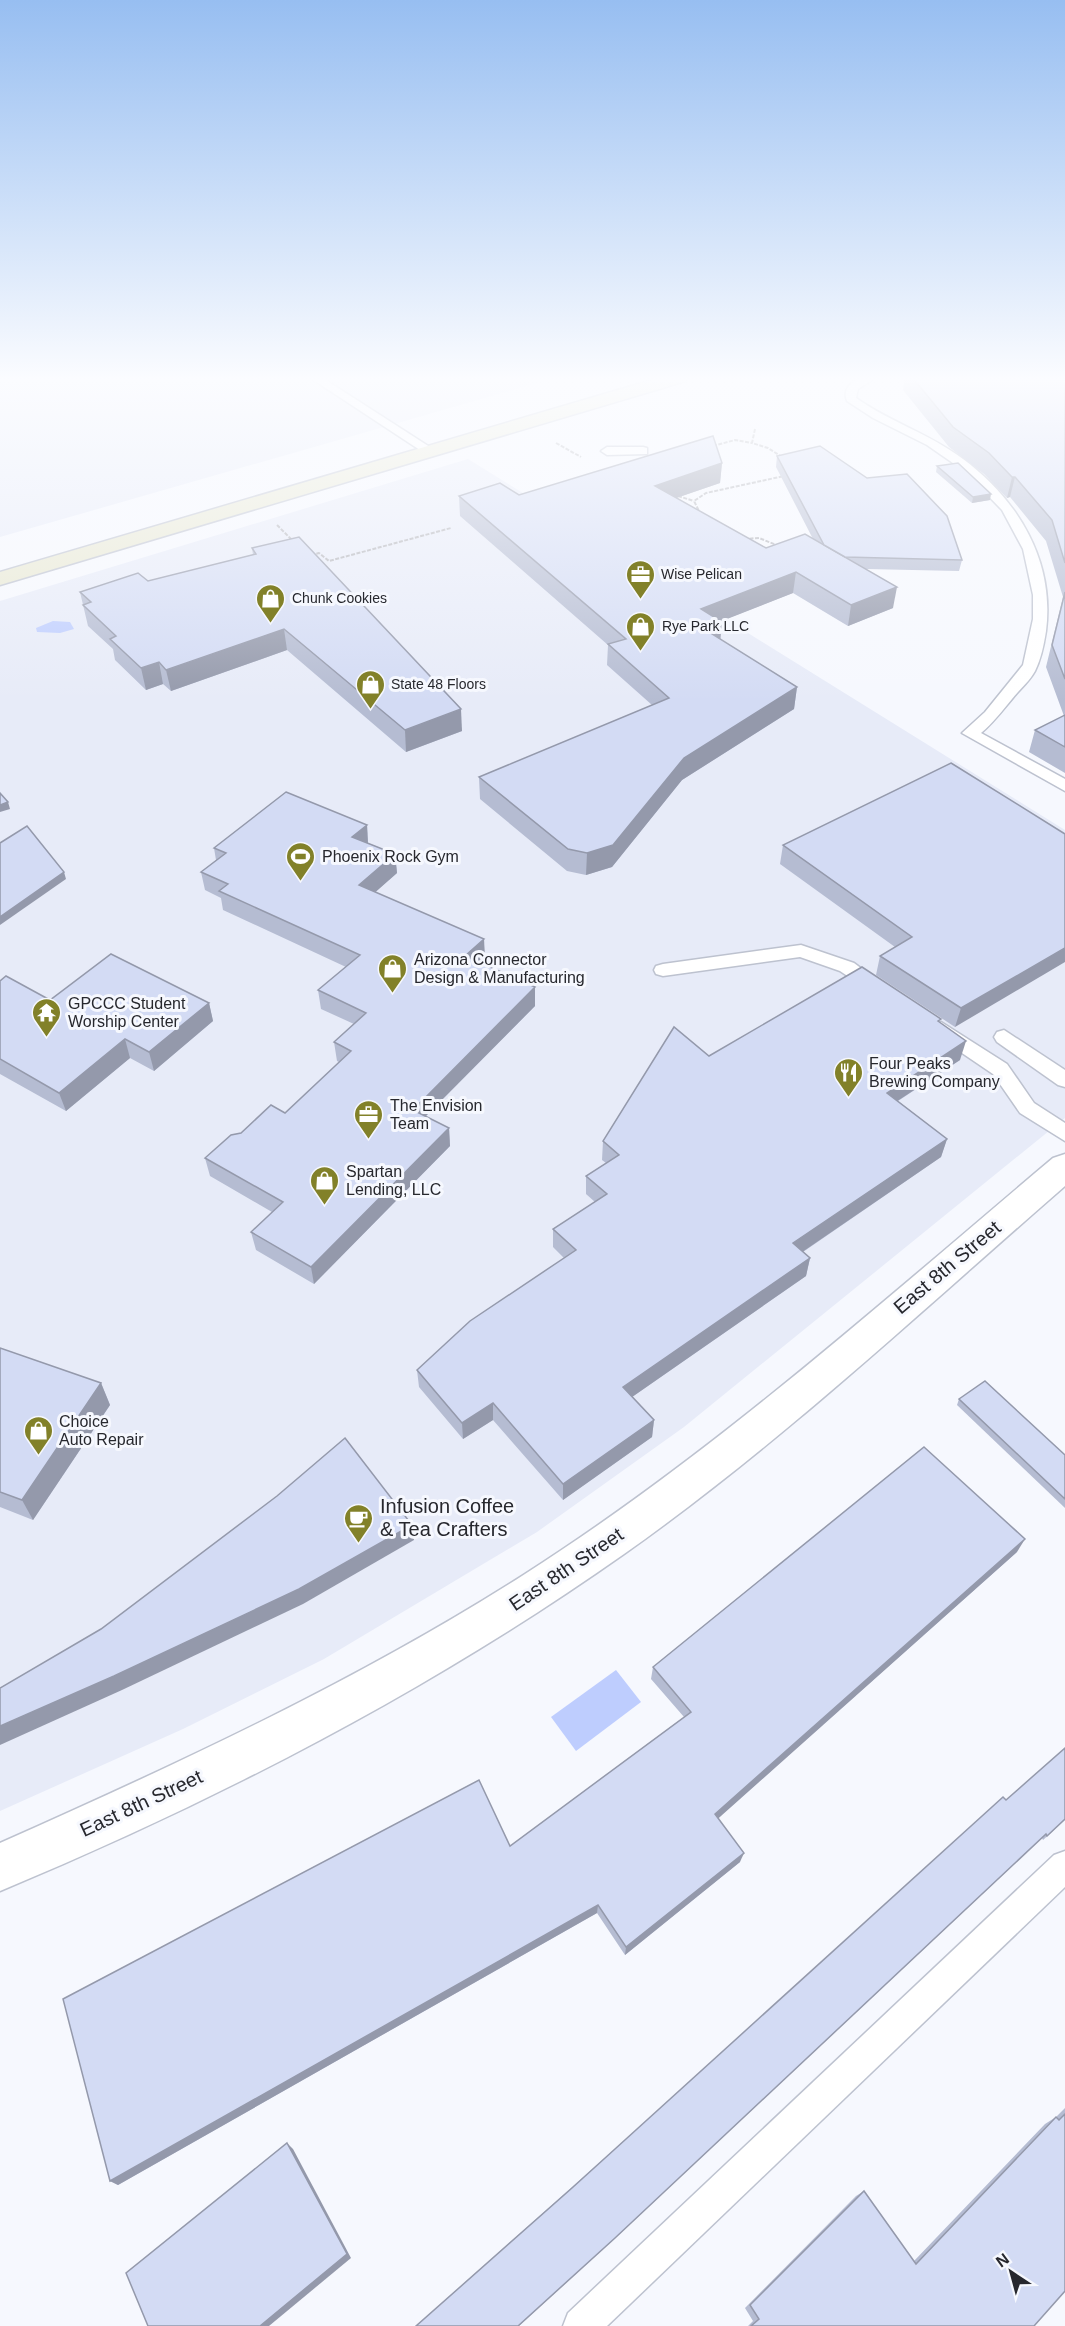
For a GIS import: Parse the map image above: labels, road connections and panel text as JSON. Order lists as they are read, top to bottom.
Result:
{
  "streets": {
    "street": ["East 8th Street"]
  },
  "places": {
    "office": ["Wise Pelican", "The Envision Team"],
    "shop": [
      "Chunk Cookies",
      "Rye Park LLC",
      "State 48 Floors",
      "Arizona Connector Design & Manufacturing",
      "Spartan Lending, LLC",
      "Choice Auto Repair"
    ],
    "sports": ["Phoenix Rock Gym"],
    "temple": ["GPCCC Student Worship Center"],
    "restaurant": ["Four Peaks Brewing Company"],
    "cafe": ["Infusion Coffee & Tea Crafters"]
  },
  "north": "top left"
}
